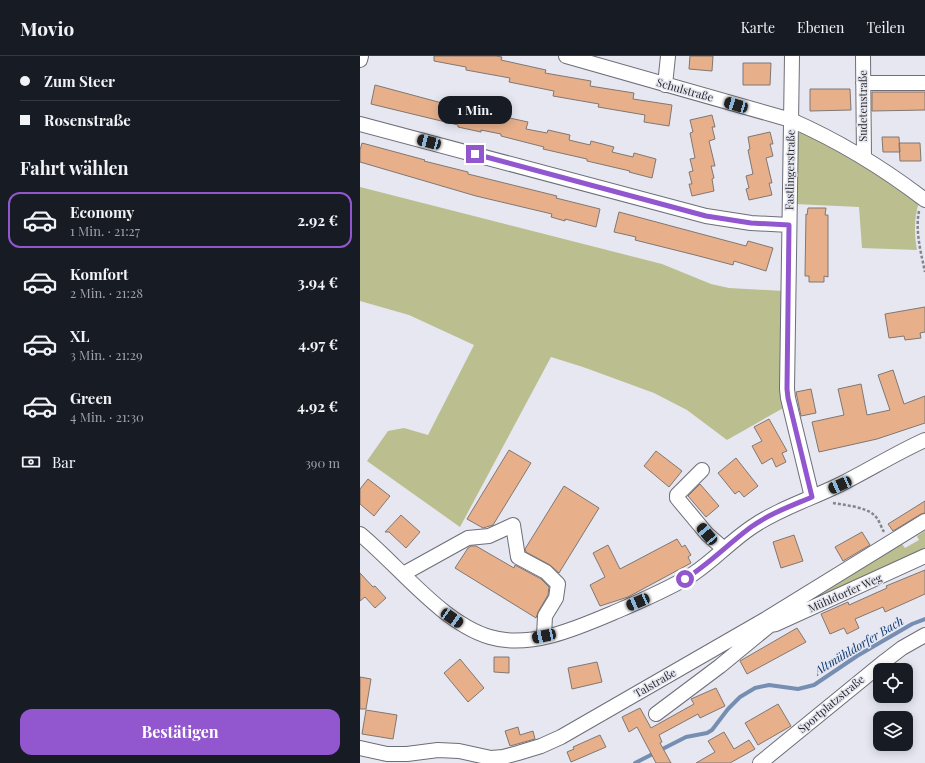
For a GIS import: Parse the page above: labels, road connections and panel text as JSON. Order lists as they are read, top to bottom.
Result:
{
  "streets": {
    "street": [
      "Schulstraße",
      "Sudetenstraße",
      "Fastlingerstraße",
      "Mühldorfer Weg",
      "Talstraße",
      "Sportplatzstraße"
    ]
  },
  "crossings": [
    ["Schulstraße", "Sudetenstraße"],
    ["Schulstraße", "Fastlingerstraße"],
    ["Mühldorfer Weg", "Talstraße"]
  ],
  "water": ["Altmühldorfer Bach"],
  "page": {
    "header": "Movio",
    "nav": ["Karte", "Ebenen", "Teilen"],
    "banner": ["Zum Steer", "Rosenstraße"],
    "bubble": "1 Min.",
    "heading": "Fahrt wählen",
    "list": [
      {
        "name": "Economy",
        "note": "1 Min. · 21:27",
        "value": "2.92 €"
      },
      {
        "name": "Komfort",
        "note": "2 Min. · 21:28",
        "value": "3.94 €"
      },
      {
        "name": "XL",
        "note": "3 Min. · 21:29",
        "value": "4.97 €"
      },
      {
        "name": "Green",
        "note": "4 Min. · 21:30",
        "value": "4.92 €"
      }
    ],
    "pay": ["Bar", "390 m"],
    "buttons": "Bestätigen"
  }
}
